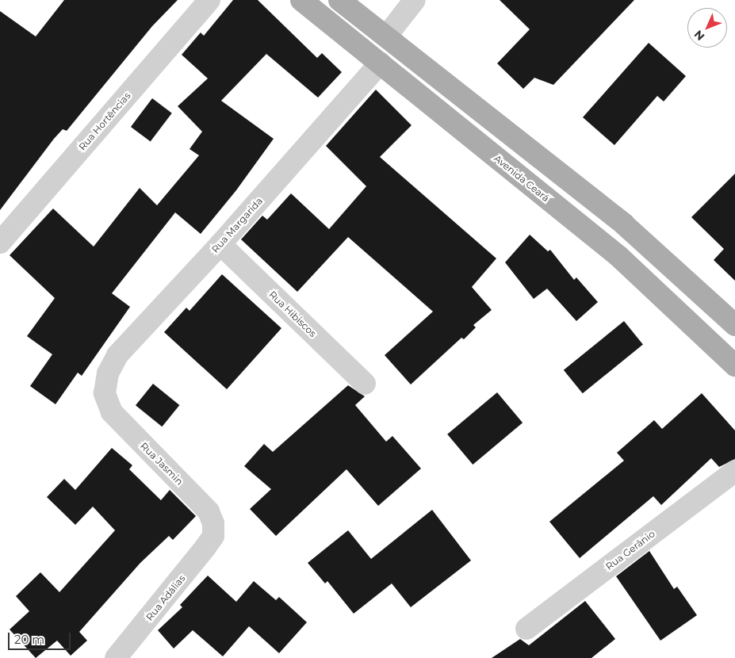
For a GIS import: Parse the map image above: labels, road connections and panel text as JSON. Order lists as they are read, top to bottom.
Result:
{
  "streets": {
    "main road": ["Avenida Ceará"],
    "street": [
      "Rua Hortências",
      "Rua Margarida",
      "Rua Hibiscos",
      "Rua Jasmin",
      "Rua Gerânio",
      "Rua Adálias"
    ]
  },
  "crossings": [
    ["Avenida Ceará", "Rua Margarida"],
    ["Rua Margarida", "Rua Hibiscos"],
    ["Rua Margarida", "Rua Jasmin"],
    ["Rua Jasmin", "Rua Adálias"]
  ],
  "scale_bar": "20 m",
  "north": "bottom left"
}
